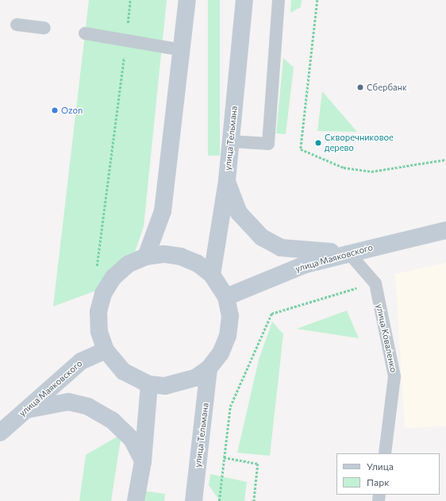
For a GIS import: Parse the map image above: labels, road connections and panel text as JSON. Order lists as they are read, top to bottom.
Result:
{
  "streets": {
    "main road": ["улица Тельмана", "улица Маяковского"],
    "lane": ["улица Коваленко"]
  },
  "crossings": [
    ["улица Маяковского", "улица Коваленко"]
  ],
  "places": ["Сбербанк", "Ozon", "Скворечниковое дерево"],
  "legend": ["Улица", "Парк"]
}
